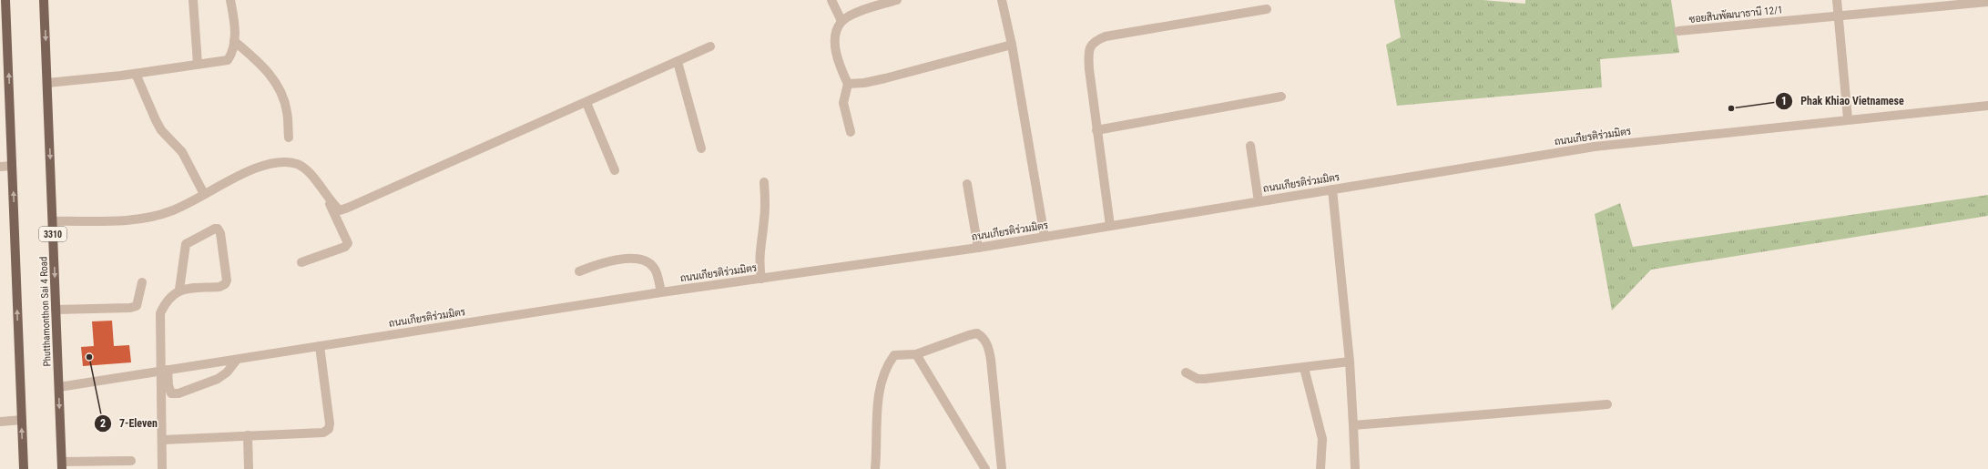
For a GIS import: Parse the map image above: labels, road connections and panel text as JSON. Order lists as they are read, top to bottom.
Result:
{
  "streets": {
    "main road": ["3310", "Phutthamonthon Sai 4 Road"],
    "street": ["ซอยสินพัฒนาธานี 12/1", "ถนนเกียรติร่วมมิตร"]
  },
  "crossings": [
    ["ถนนเกียรติร่วมมิตร", "Phutthamonthon Sai 4 Road"]
  ],
  "places": ["Phak Khiao Vietnamese", "7-Eleven"]
}
